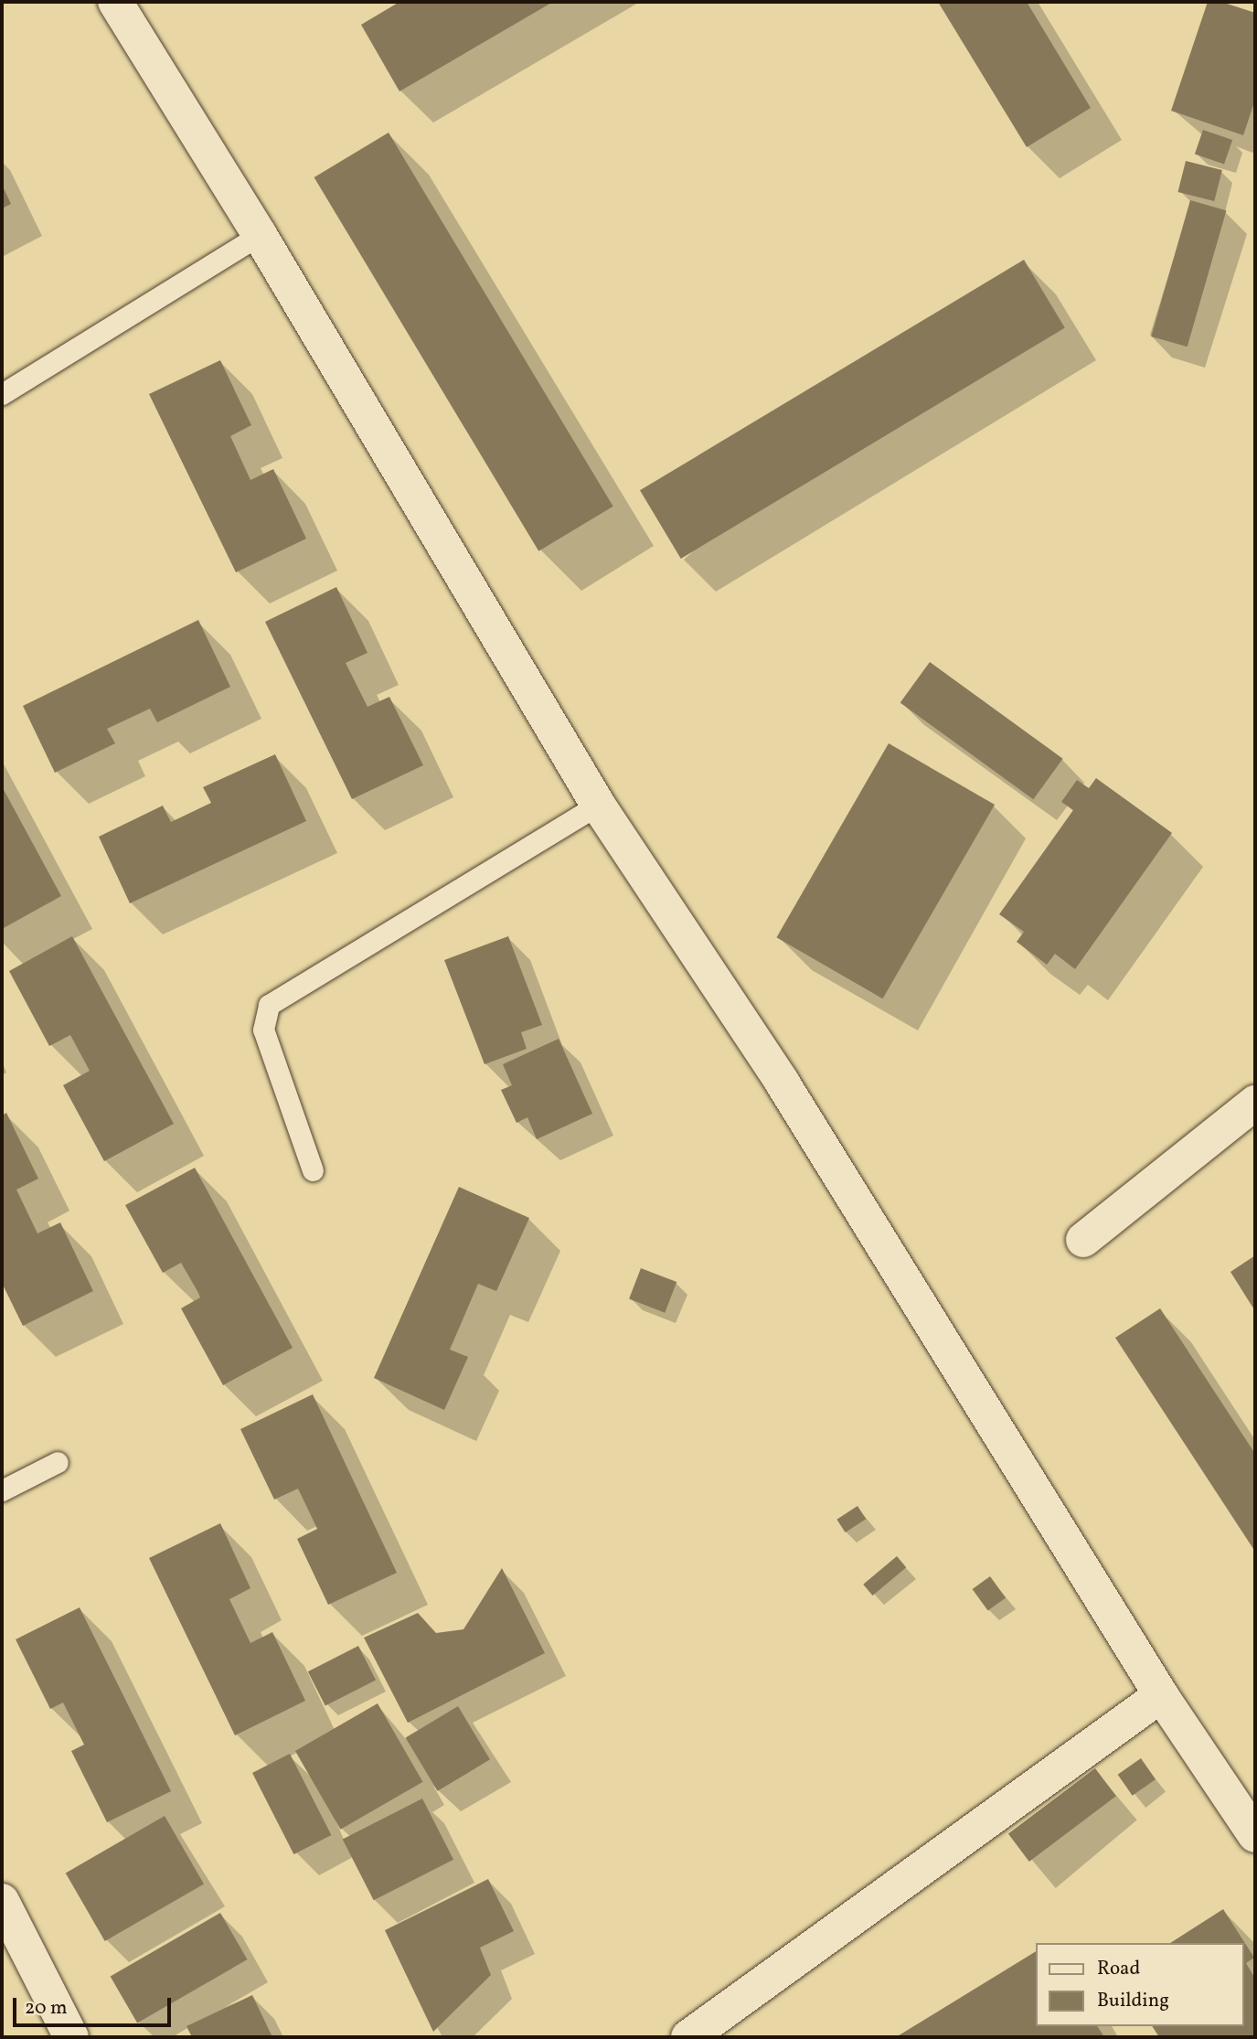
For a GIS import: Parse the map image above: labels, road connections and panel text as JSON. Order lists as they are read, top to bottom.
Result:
{
  "legend": ["Road", "Building"],
  "scale_bar": "20 m"
}
